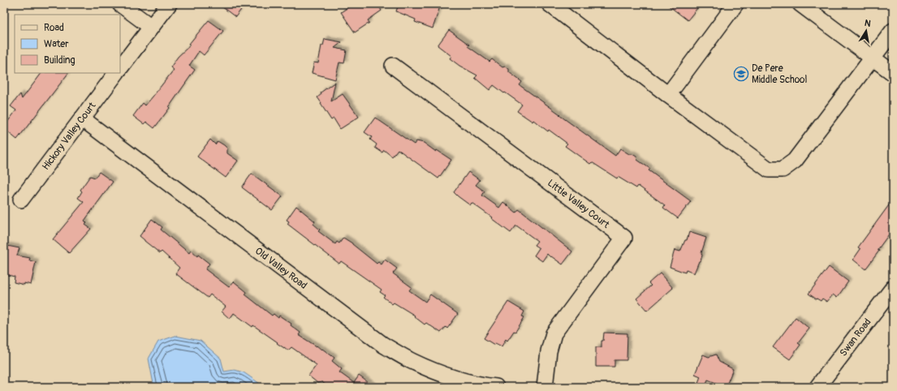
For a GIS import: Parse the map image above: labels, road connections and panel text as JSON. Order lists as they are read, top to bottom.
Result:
{
  "streets": {
    "street": [
      "Hickory Valley Court",
      "Little Valley Court",
      "Old Valley Road",
      "Swan Road"
    ]
  },
  "crossings": [
    ["Hickory Valley Court", "Old Valley Road"]
  ],
  "places": {
    "school or university": ["De Pere Middle School"]
  },
  "legend": ["Road", "Water", "Building"],
  "north": "top"
}
